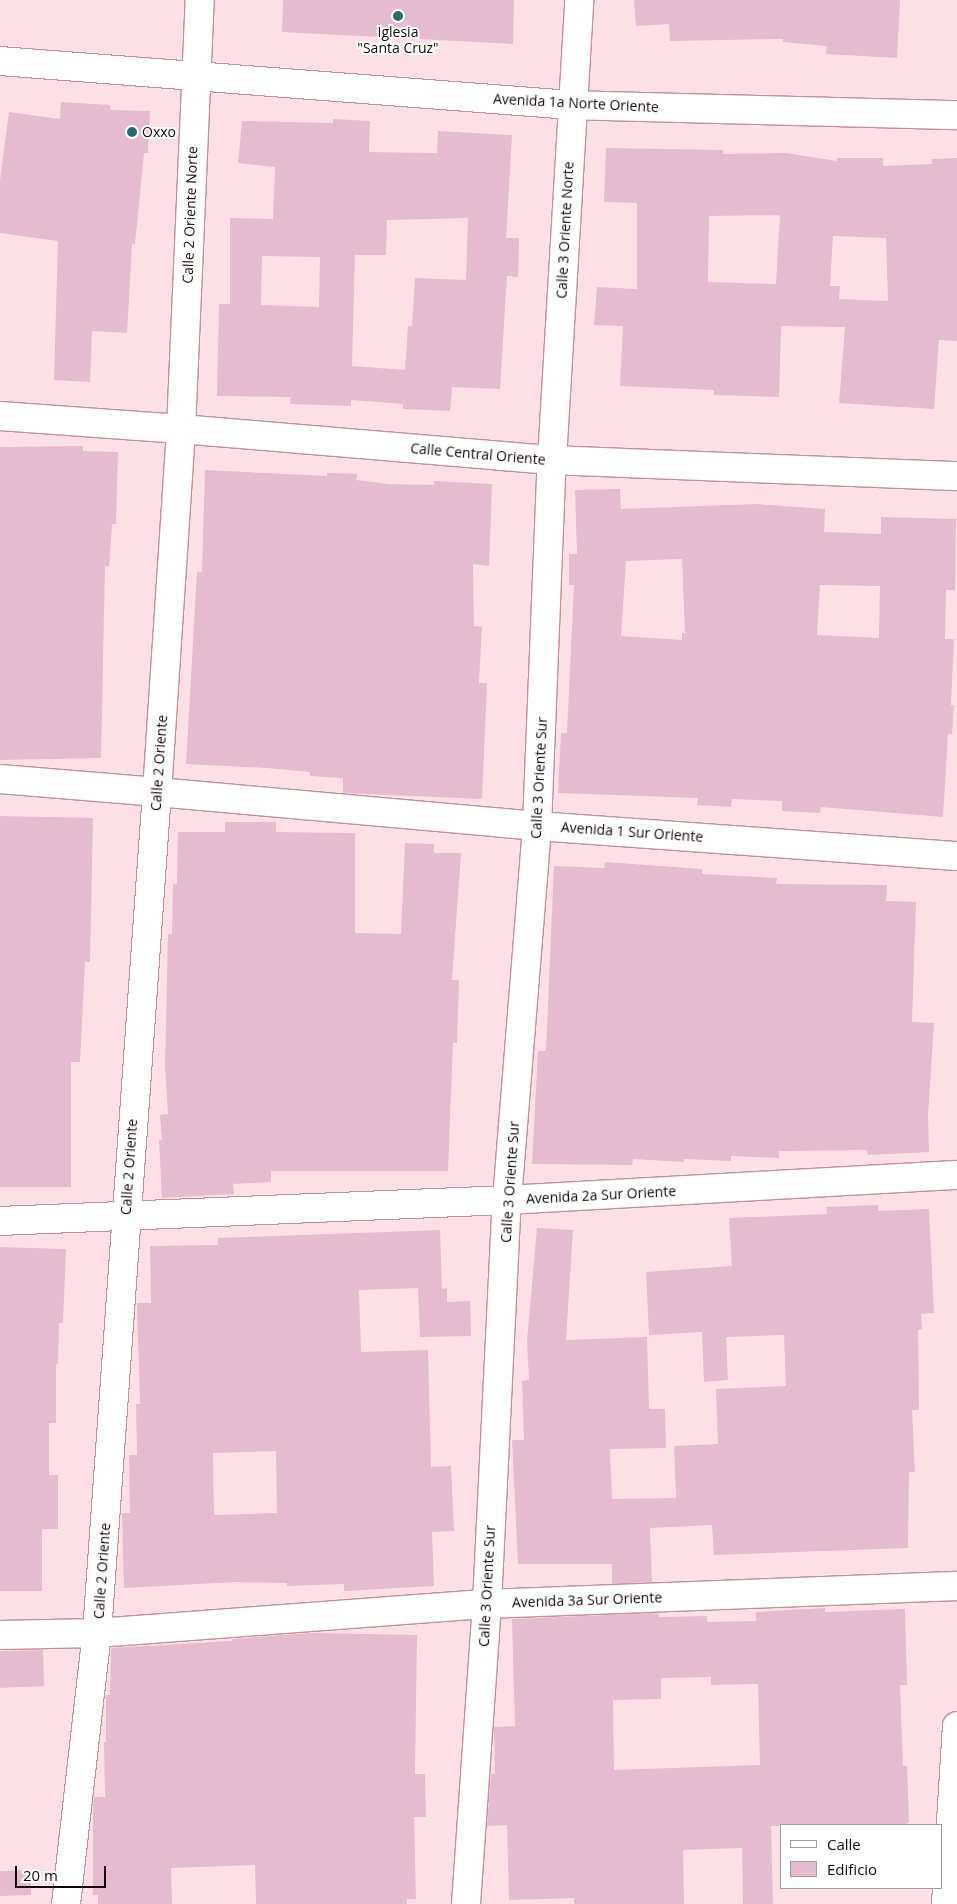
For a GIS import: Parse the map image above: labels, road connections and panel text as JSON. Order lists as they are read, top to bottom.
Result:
{
  "streets": {
    "main road": [
      "Avenida 1a Norte Oriente",
      "Calle 2 Oriente Norte",
      "Calle 3 Oriente Norte",
      "Calle Central Oriente",
      "Calle 2 Oriente",
      "Calle 3 Oriente Sur",
      "Avenida 1 Sur Oriente",
      "Avenida 2a Sur Oriente",
      "Avenida 3a Sur Oriente"
    ]
  },
  "crossings": [
    ["Avenida 1a Norte Oriente", "Calle 2 Oriente Norte"],
    ["Avenida 1a Norte Oriente", "Calle 3 Oriente Norte"],
    ["Calle 2 Oriente Norte", "Calle Central Oriente"],
    ["Calle 2 Oriente Norte", "Calle 2 Oriente"],
    ["Calle 3 Oriente Norte", "Calle Central Oriente"],
    ["Calle 3 Oriente Norte", "Calle 3 Oriente Sur"],
    ["Calle Central Oriente", "Calle 2 Oriente"],
    ["Calle Central Oriente", "Calle 3 Oriente Sur"],
    ["Calle 2 Oriente", "Avenida 1 Sur Oriente"],
    ["Calle 2 Oriente", "Avenida 2a Sur Oriente"],
    ["Calle 2 Oriente", "Avenida 3a Sur Oriente"],
    ["Calle 3 Oriente Sur", "Avenida 1 Sur Oriente"],
    ["Calle 3 Oriente Sur", "Avenida 2a Sur Oriente"],
    ["Calle 3 Oriente Sur", "Avenida 3a Sur Oriente"]
  ],
  "places": ["Iglesia \"Santa Cruz\"", "Oxxo"],
  "legend": ["Calle", "Edificio"],
  "scale_bar": "20 m"
}
